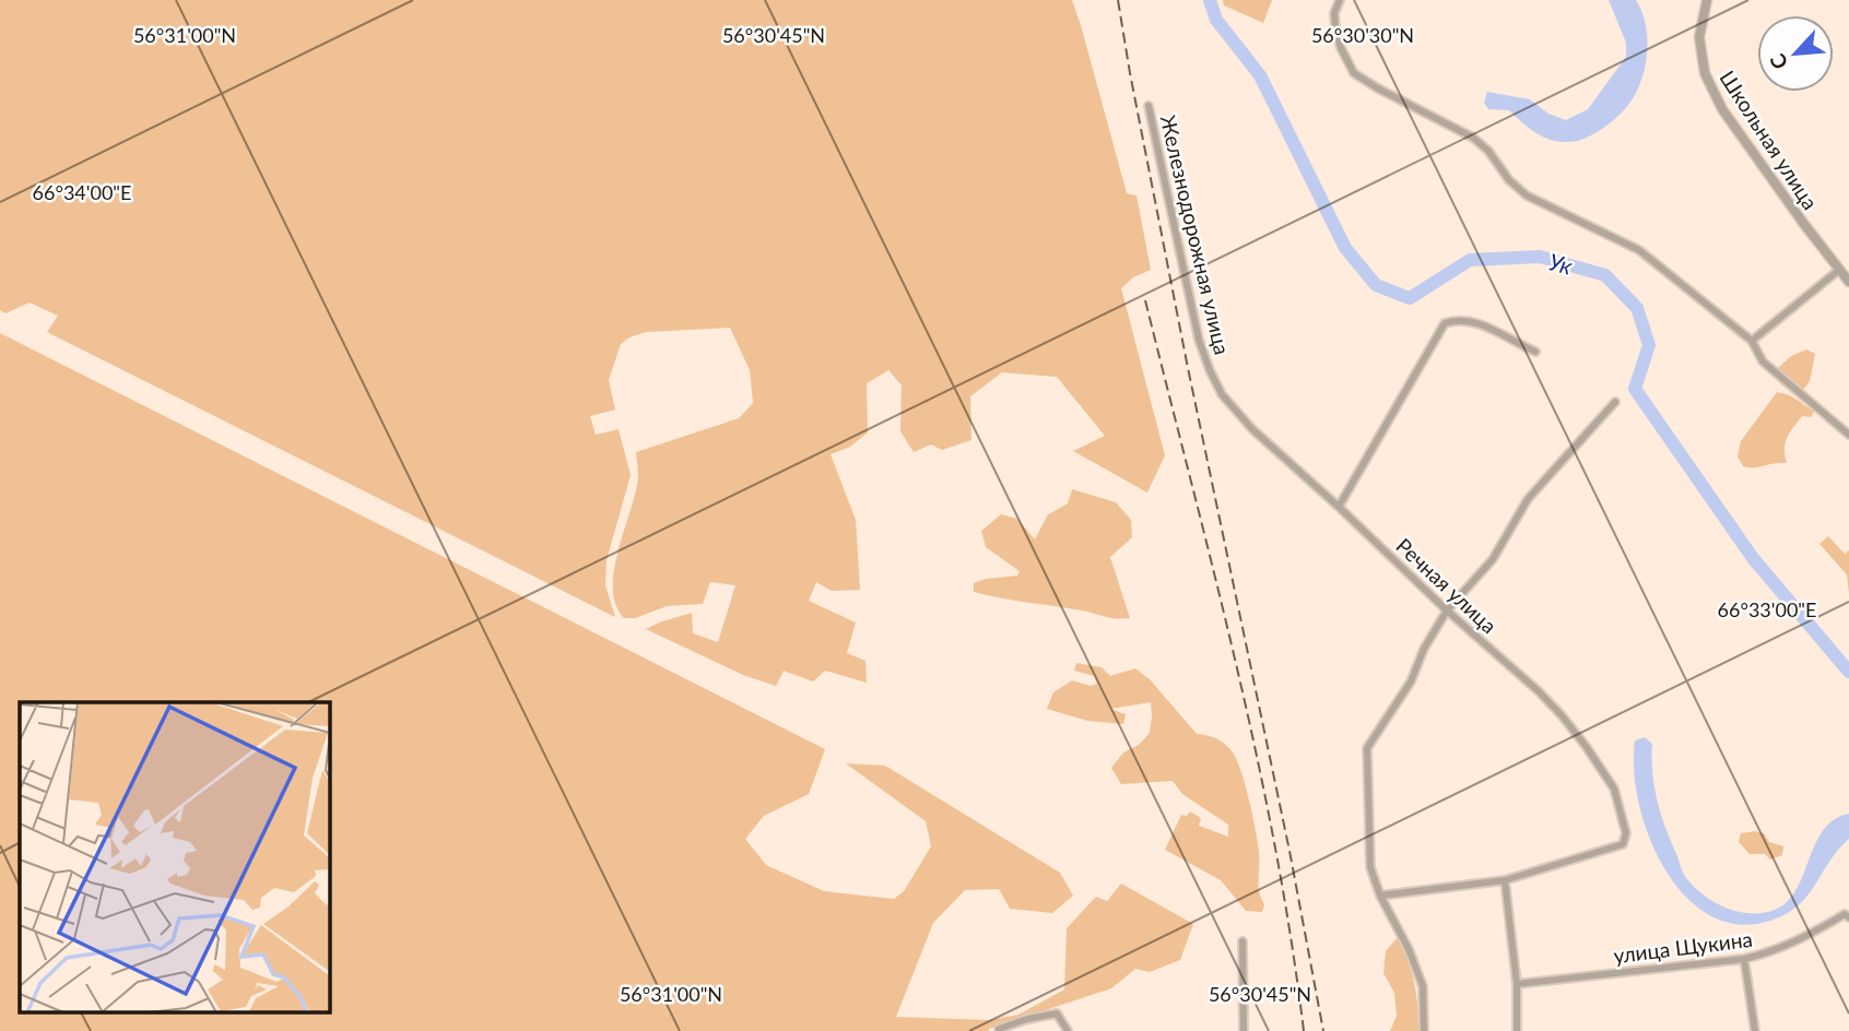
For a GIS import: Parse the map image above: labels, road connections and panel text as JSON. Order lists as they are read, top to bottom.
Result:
{
  "streets": {
    "street": [
      "Школьная улица",
      "Железнодорожная улица",
      "Речная улица",
      "улица Щукина"
    ]
  },
  "crossings": [
    ["Железнодорожная улица", "Речная улица"]
  ],
  "water": ["Ук"],
  "north": "bottom left",
  "coordinates": [
    "56°31'00\"N",
    "56°30'45\"N",
    "56°30'30\"N",
    "66°34'00\"E",
    "66°33'00\"E"
  ]
}
